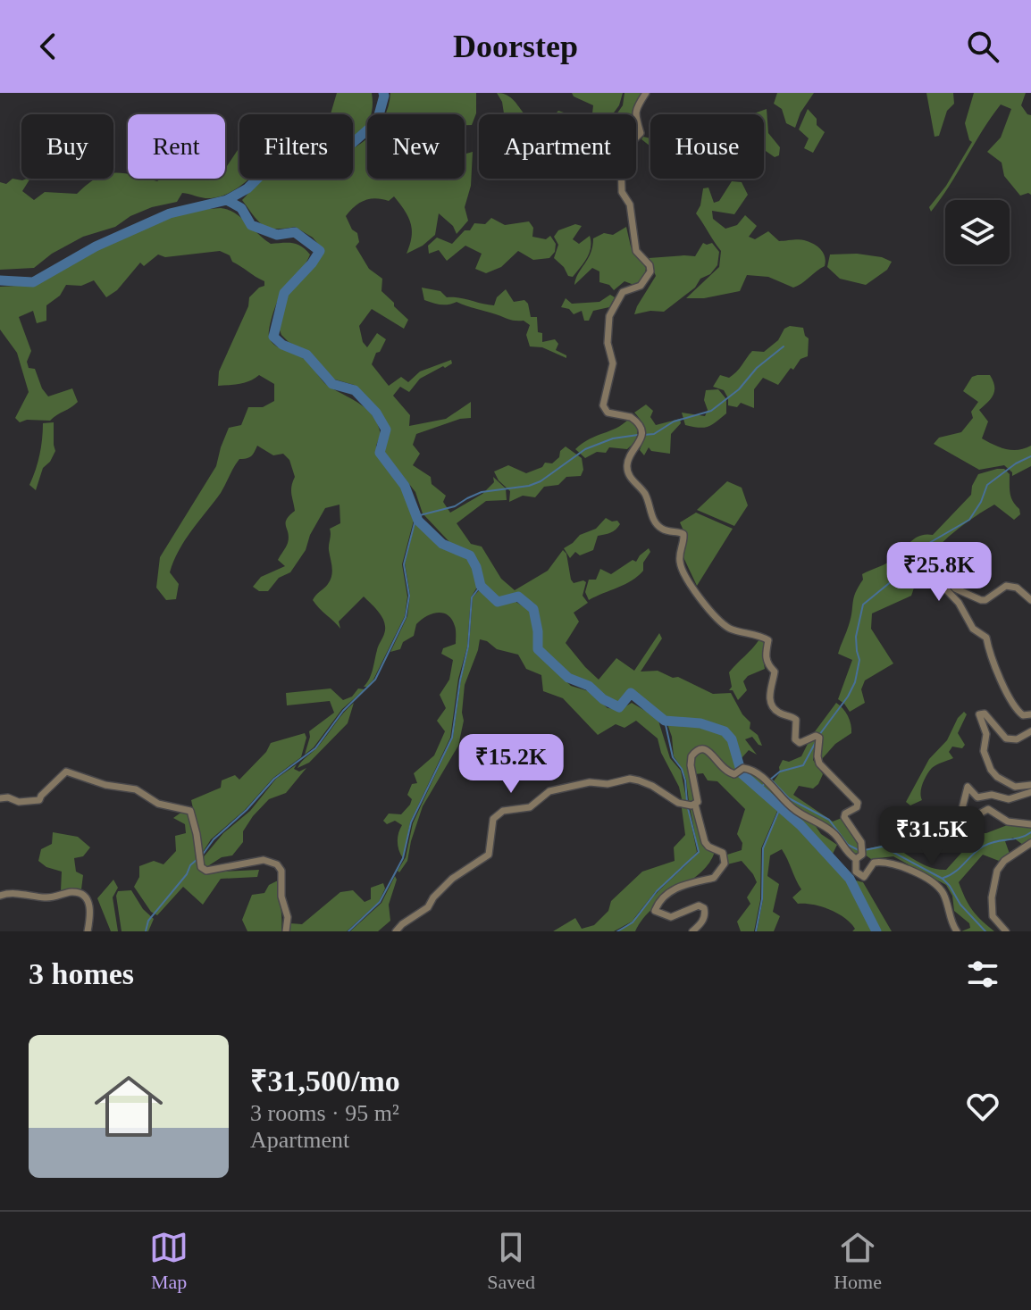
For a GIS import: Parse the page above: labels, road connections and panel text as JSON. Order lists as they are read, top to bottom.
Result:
{
  "page": {
    "header": "Doorstep",
    "chip": [
      "Buy",
      "Rent",
      "Filters",
      "New",
      "Apartment",
      "House"
    ],
    "price": ["₹25.8K", "₹15.2K", "₹31.5K"],
    "heading": "3 homes",
    "list": [
      {
        "name": "₹31,500/mo",
        "note": "3 rooms · 95 m² · Apartment"
      }
    ],
    "tabs": ["Map", "Saved", "Home"]
  }
}
